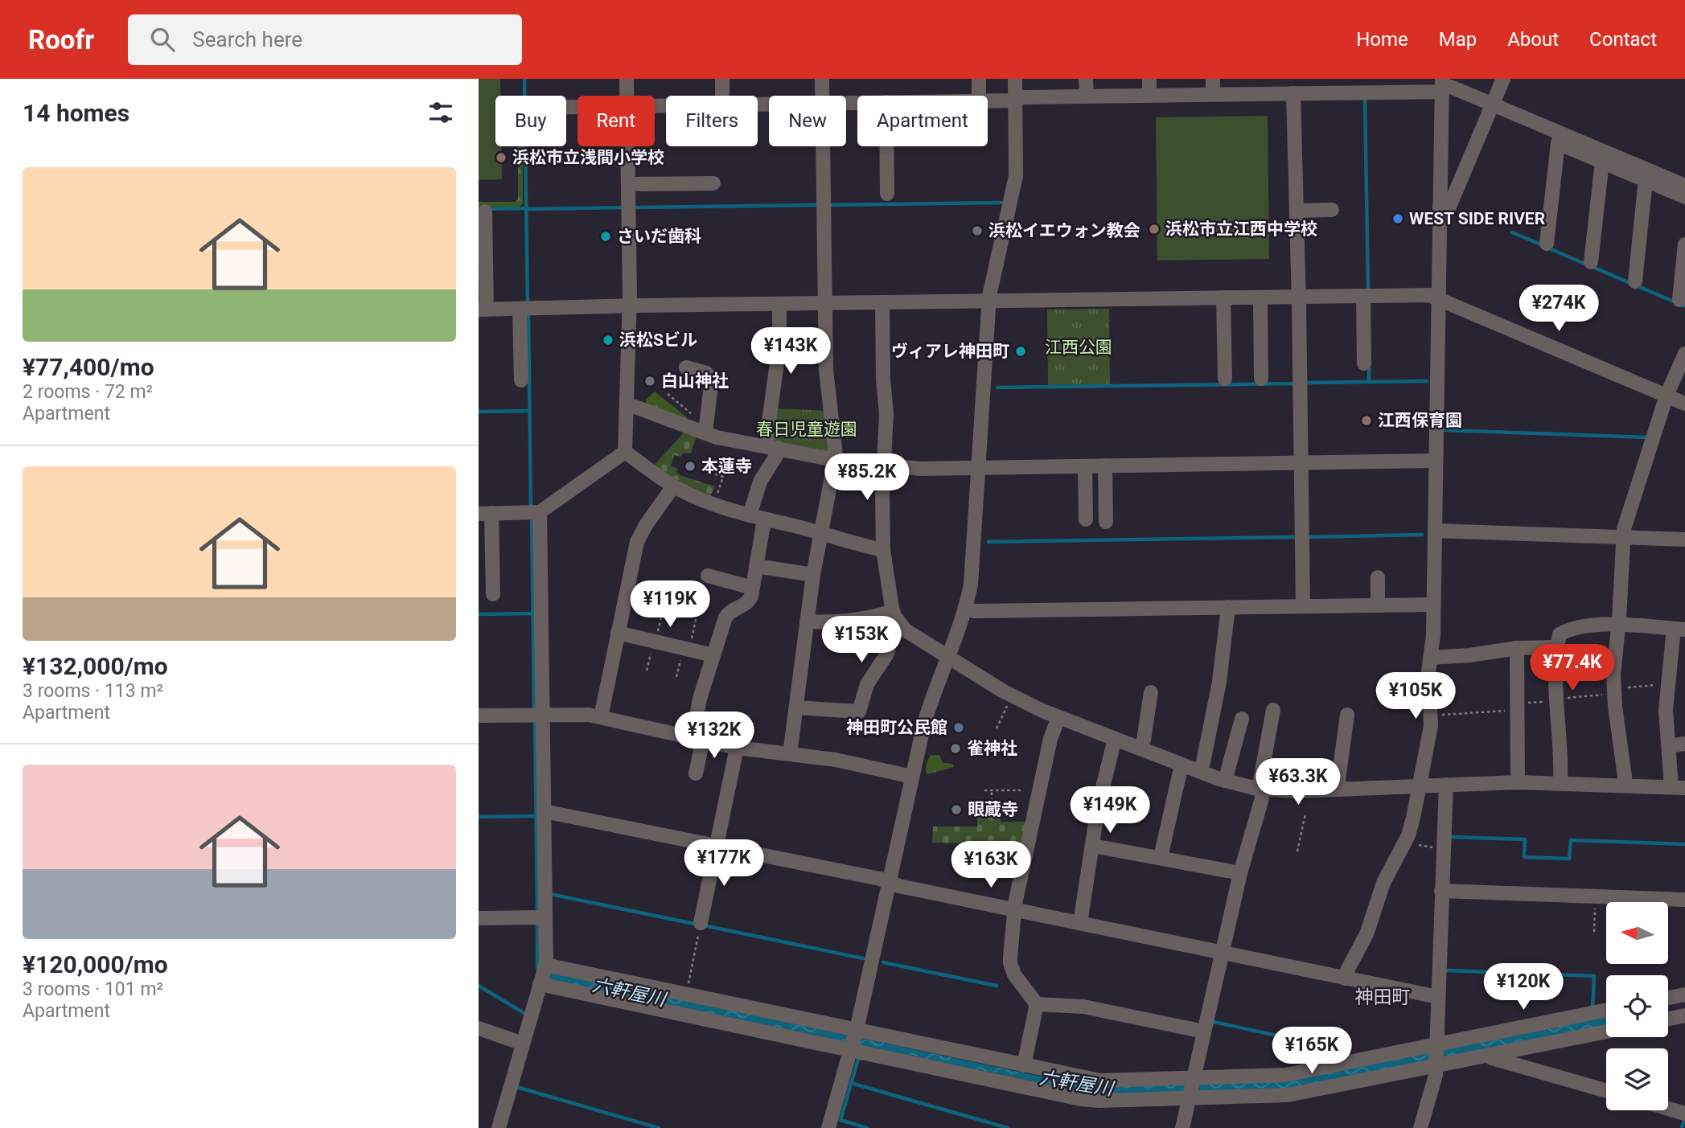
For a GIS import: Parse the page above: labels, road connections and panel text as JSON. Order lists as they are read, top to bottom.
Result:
{
  "districts": ["神田町"],
  "water": ["六軒屋川"],
  "parks": ["江西公園", "春日児童遊園"],
  "places": [
    "浜松市立浅間小学校",
    "WEST SIDE RIVER",
    "浜松市立江西中学校",
    "浜松イエウォン教会",
    "さいだ歯科",
    "浜松Sビル",
    "ヴィアレ神田町",
    "白山神社",
    "江西保育園",
    "本蓮寺",
    "神田町公民館",
    "雀神社",
    "眼蔵寺"
  ],
  "north": "left",
  "page": {
    "header": "Roofr",
    "search": "Search here",
    "nav": [
      "Home",
      "Map",
      "About",
      "Contact"
    ],
    "heading": "14 homes",
    "chip": [
      "Buy",
      "Rent",
      "Filters",
      "New",
      "Apartment"
    ],
    "list": [
      {
        "name": "¥77,400/mo",
        "note": "2 rooms · 72 m² · Apartment"
      },
      {
        "name": "¥132,000/mo",
        "note": "3 rooms · 113 m² · Apartment"
      },
      {
        "name": "¥120,000/mo",
        "note": "3 rooms · 101 m² · Apartment"
      }
    ],
    "price": [
      "¥274K",
      "¥143K",
      "¥85.2K",
      "¥119K",
      "¥153K",
      "¥77.4K",
      "¥105K",
      "¥132K",
      "¥63.3K",
      "¥149K",
      "¥177K",
      "¥163K",
      "¥120K",
      "¥165K"
    ]
  }
}
